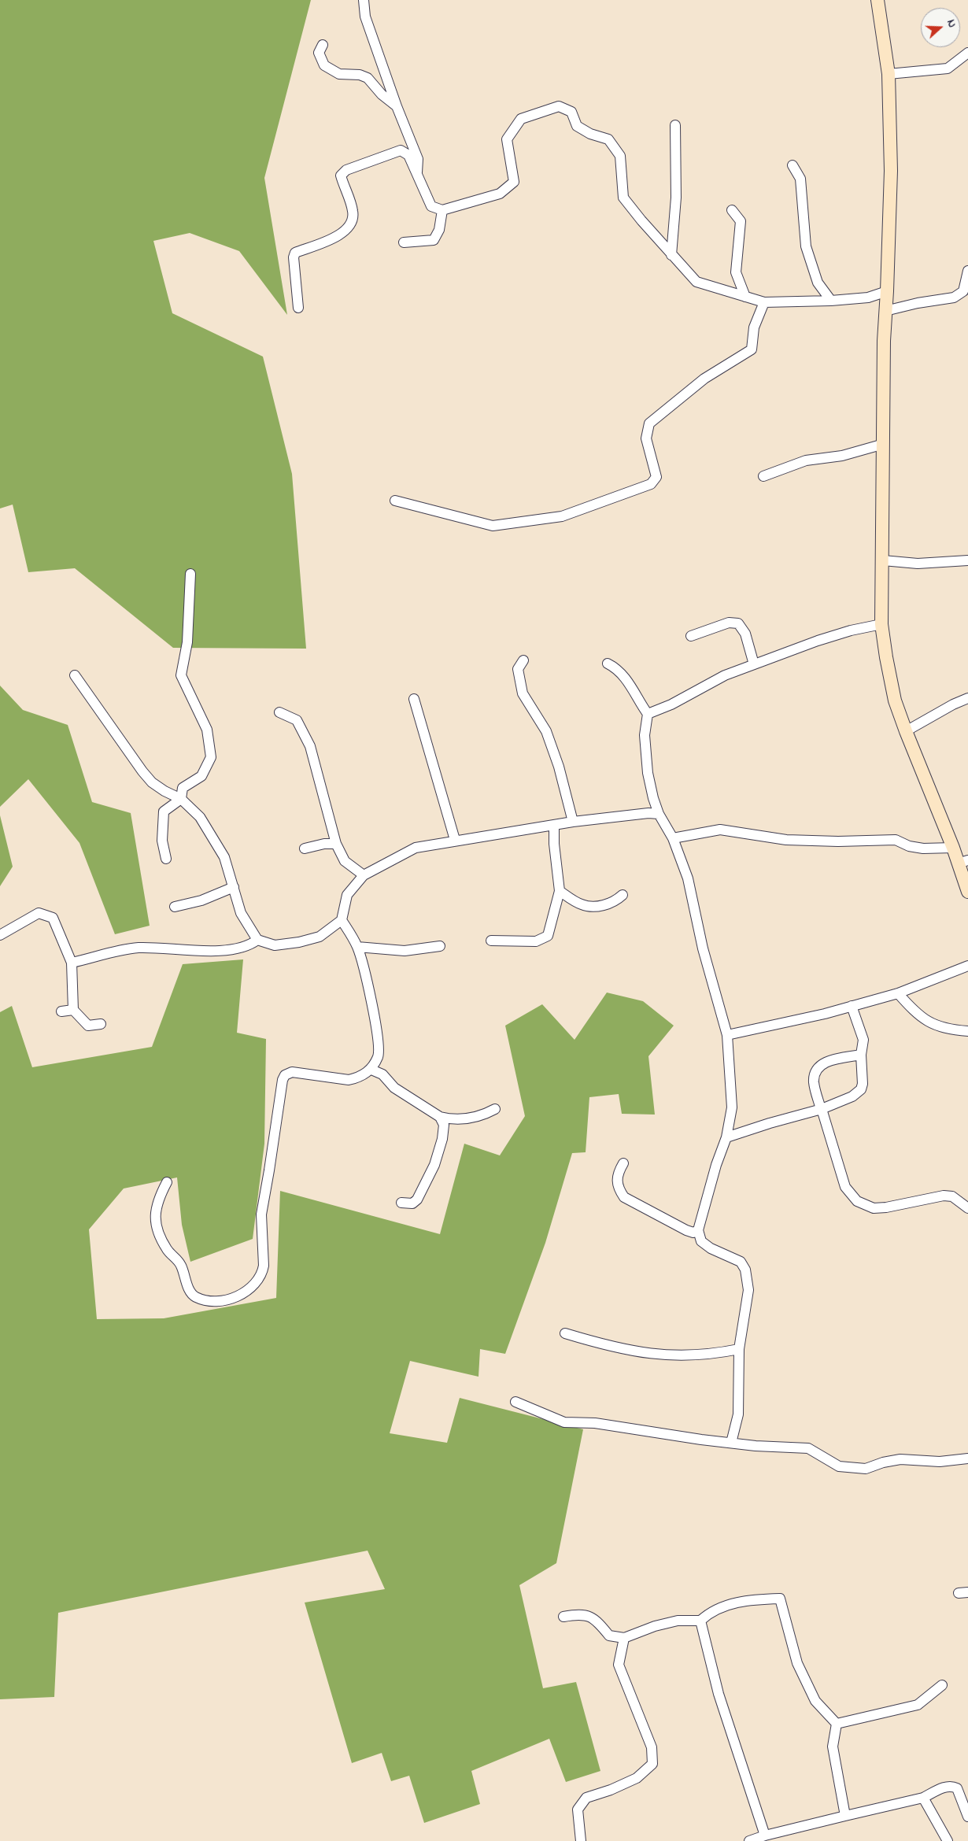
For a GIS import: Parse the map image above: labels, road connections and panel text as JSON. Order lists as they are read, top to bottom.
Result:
{
  "north": "right"
}
